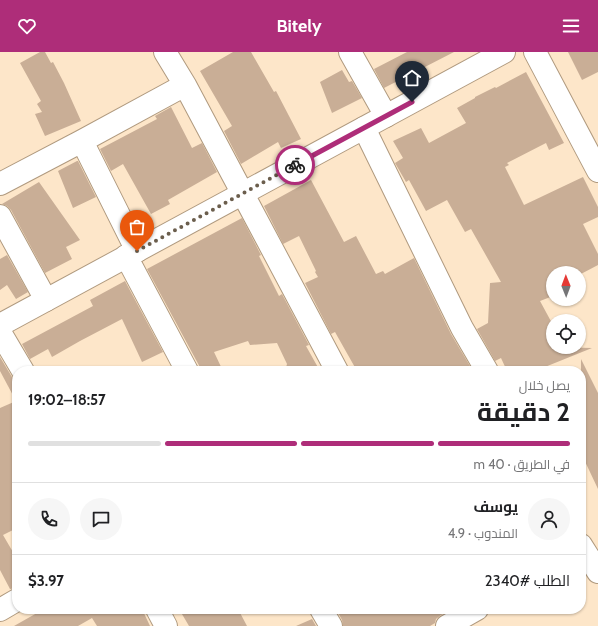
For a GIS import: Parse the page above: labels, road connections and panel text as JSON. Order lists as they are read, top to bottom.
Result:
{
  "north": "top",
  "page": {
    "header": "Bitely",
    "heading": ["2 دقيقة", "يصل خلال", "18:57–19:02"],
    "panel": [
      "يوسف",
      "المندوب · 4.9",
      "الطلب #2340",
      "$3.97"
    ],
    "bar": "في الطريق · 40 m"
  }
}
